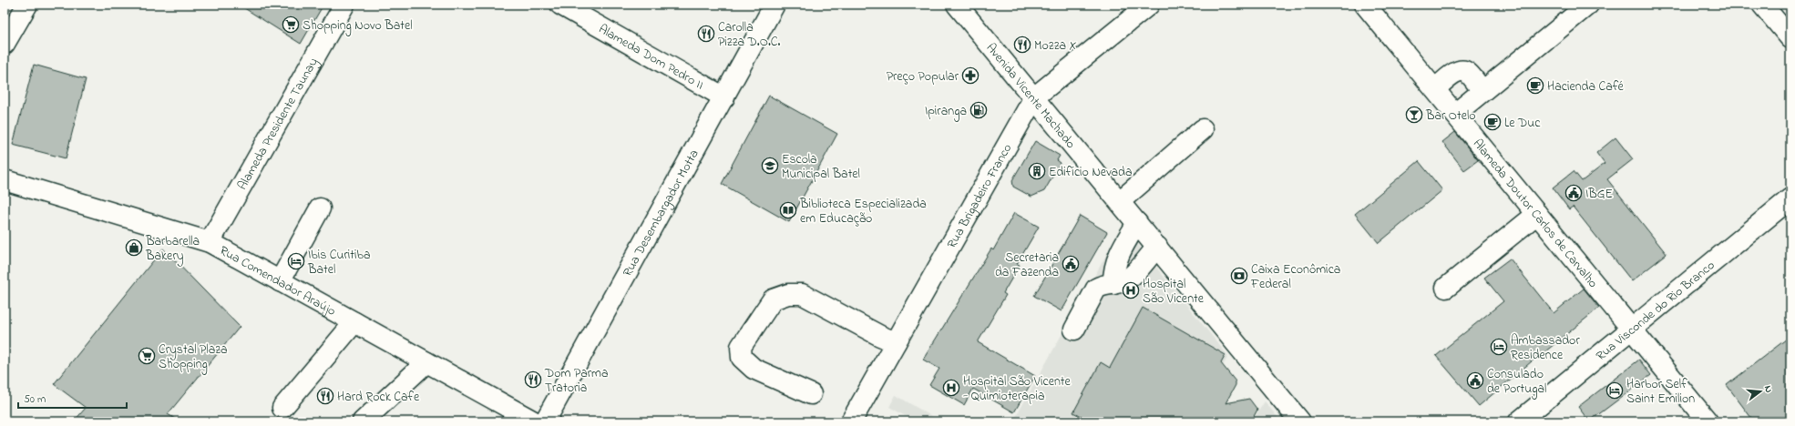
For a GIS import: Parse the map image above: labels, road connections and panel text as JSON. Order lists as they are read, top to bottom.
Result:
{
  "streets": {
    "street": [
      "Alameda Dom Pedro II",
      "Avenida Vicente Machado",
      "Alameda Presidente Taunay",
      "Rua Brigadeiro Franco",
      "Rua Desembargador Motta",
      "Alameda Doutor Carlos de Carvalho",
      "Rua Comendador Araújo",
      "Rua Visconde do Rio Branco"
    ]
  },
  "crossings": [
    ["Alameda Dom Pedro II", "Rua Desembargador Motta"],
    ["Avenida Vicente Machado", "Rua Brigadeiro Franco"],
    ["Alameda Presidente Taunay", "Rua Comendador Araújo"],
    ["Alameda Doutor Carlos de Carvalho", "Rua Visconde do Rio Branco"]
  ],
  "places": {
    "supermarket": ["Shopping Novo Batel", "Crystal Plaza Shopping"],
    "restaurant": [
      "Carolla Pizza D.O.C.",
      "Mozza X",
      "Dom Parma Tratoria",
      "Hard Rock Cafe"
    ],
    "pharmacy": ["Preço Popular"],
    "cafe": ["Hacienda Café", "Le Duc"],
    "fuel station": ["Ipiranga"],
    "bar": ["Bar Otelo"],
    "school or university": ["Escola Municipal Batel"],
    "building": ["Edifício Nevada"],
    "public building": ["IBGE", "Secretaria da Fazenda", "Consulado de Portugal"],
    "library": ["Biblioteca Especializada em Educação"],
    "shop": ["Barbarella Bakery"],
    "hotel": ["Ibis Curitiba Batel", "Ambassador Residence", "Harbor Self Saint Emilion"],
    "bank": ["Caixa Econômica Federal"],
    "hospital": ["Hospital São Vicente", "Hospital São Vicente - Quimioterapia"]
  },
  "scale_bar": "50 m",
  "north": "right"
}
